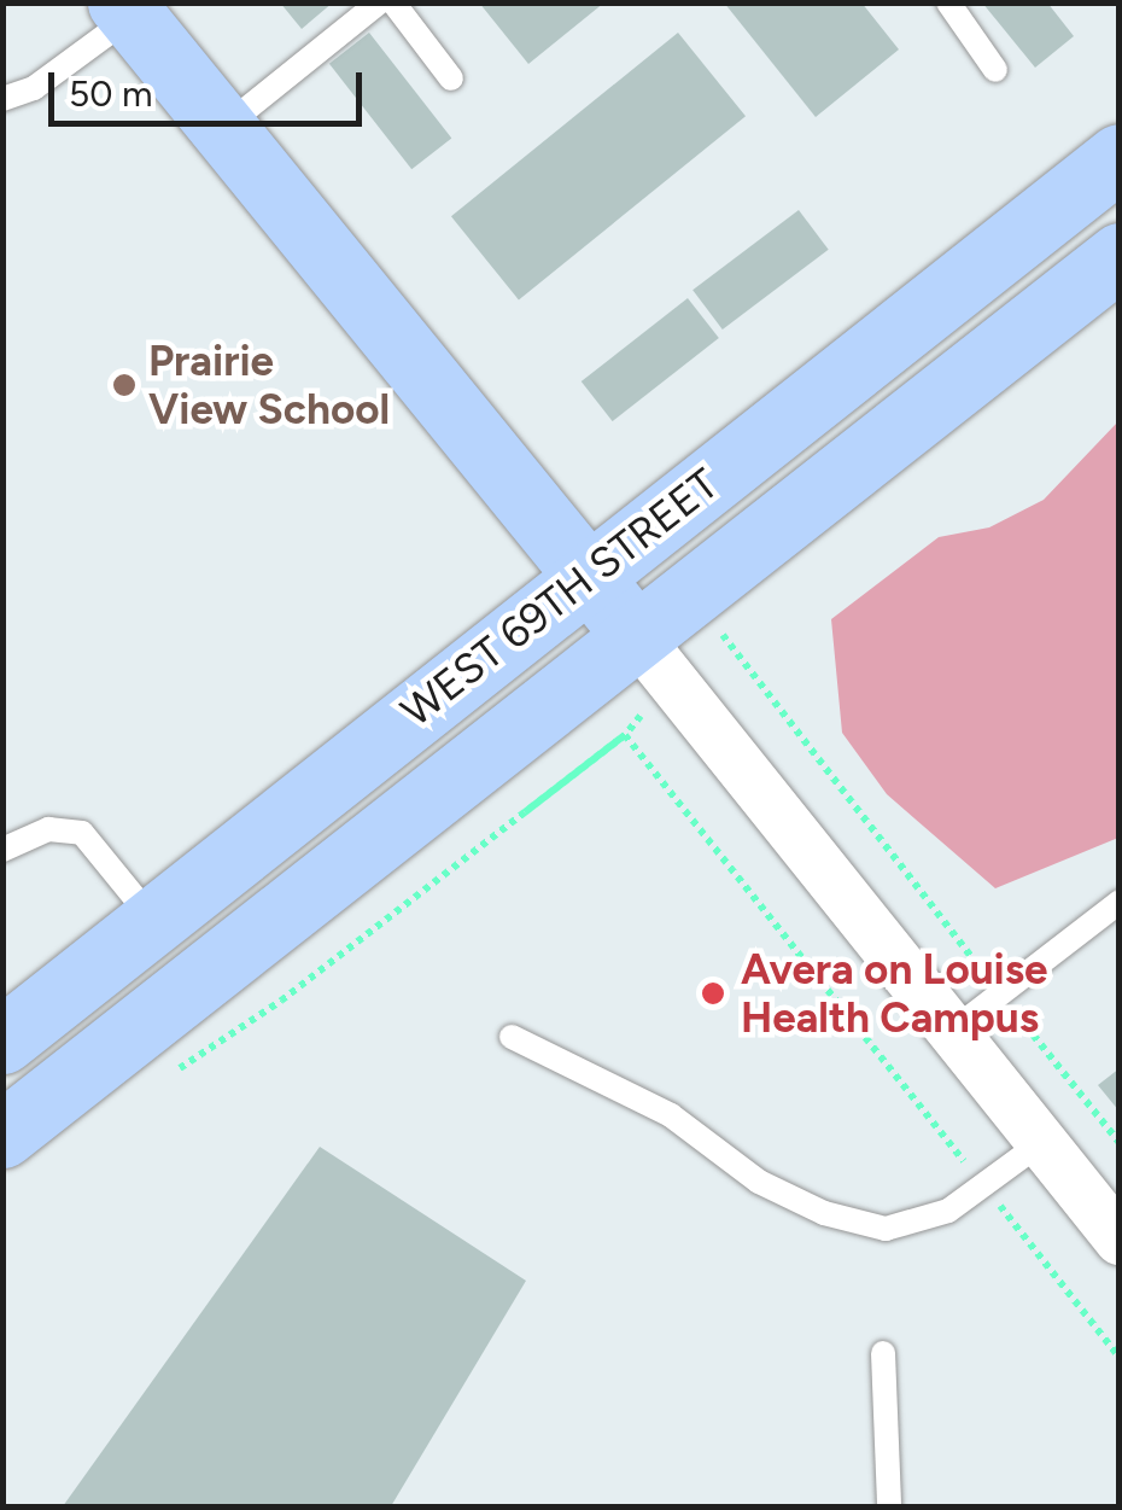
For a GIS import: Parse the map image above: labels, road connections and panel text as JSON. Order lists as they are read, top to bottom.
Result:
{
  "streets": {
    "main road": ["WEST 69TH STREET"]
  },
  "places": ["Prairie View School", "Avera on Louise Health Campus"],
  "scale_bar": "50 m"
}
